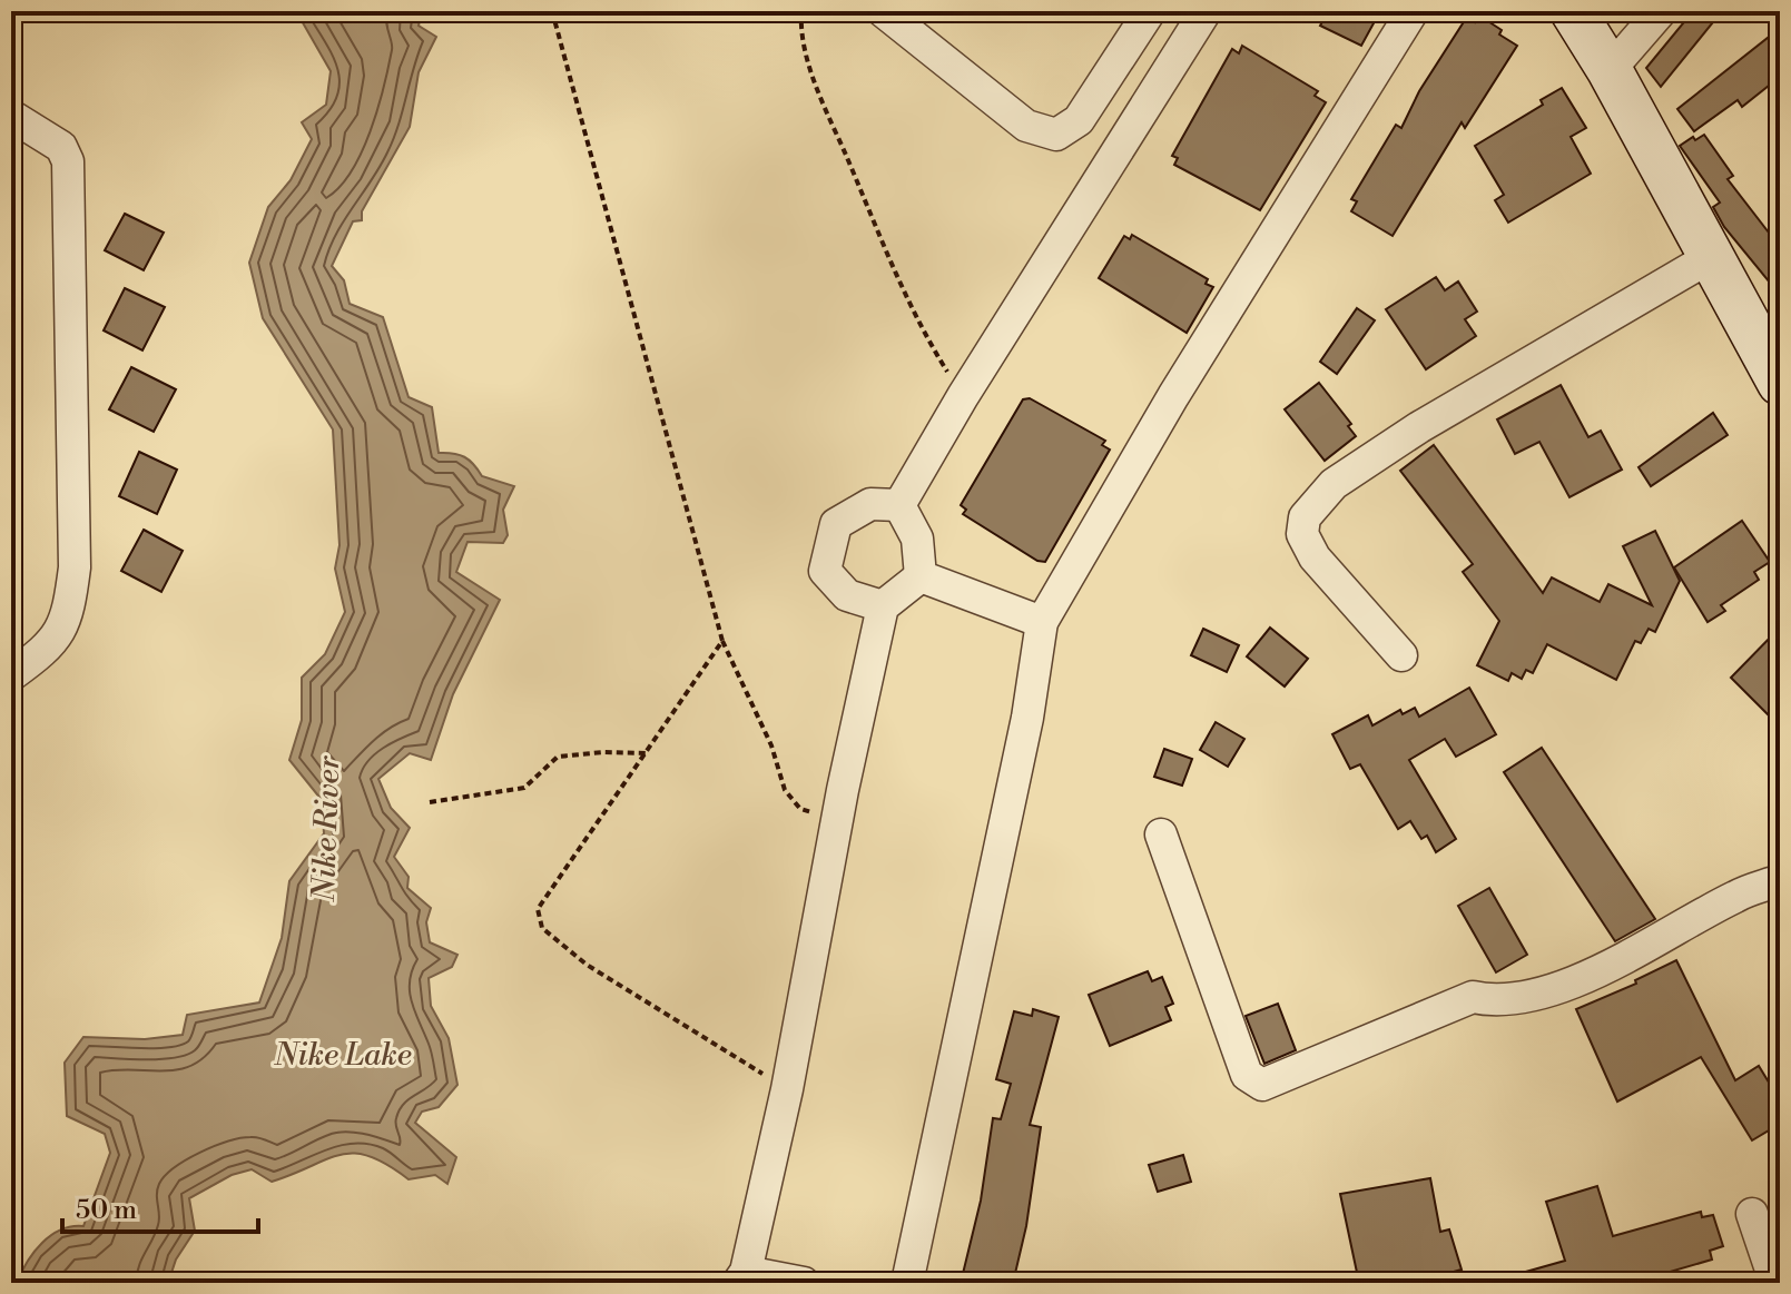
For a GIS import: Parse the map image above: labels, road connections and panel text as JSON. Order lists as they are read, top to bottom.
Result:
{
  "water": ["Nike River", "Nike Lake"],
  "scale_bar": "50 m"
}
